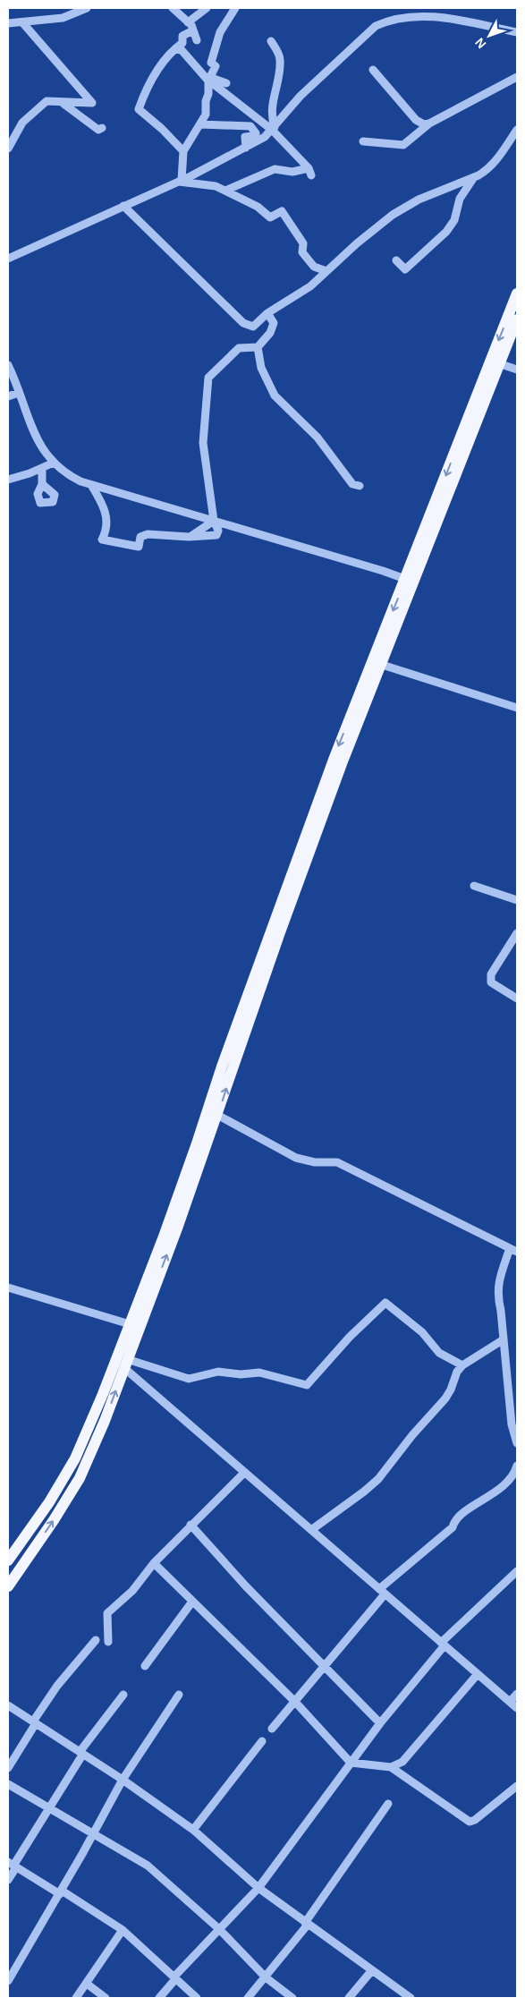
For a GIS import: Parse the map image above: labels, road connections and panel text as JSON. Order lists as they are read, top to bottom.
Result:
{
  "north": "bottom left"
}
